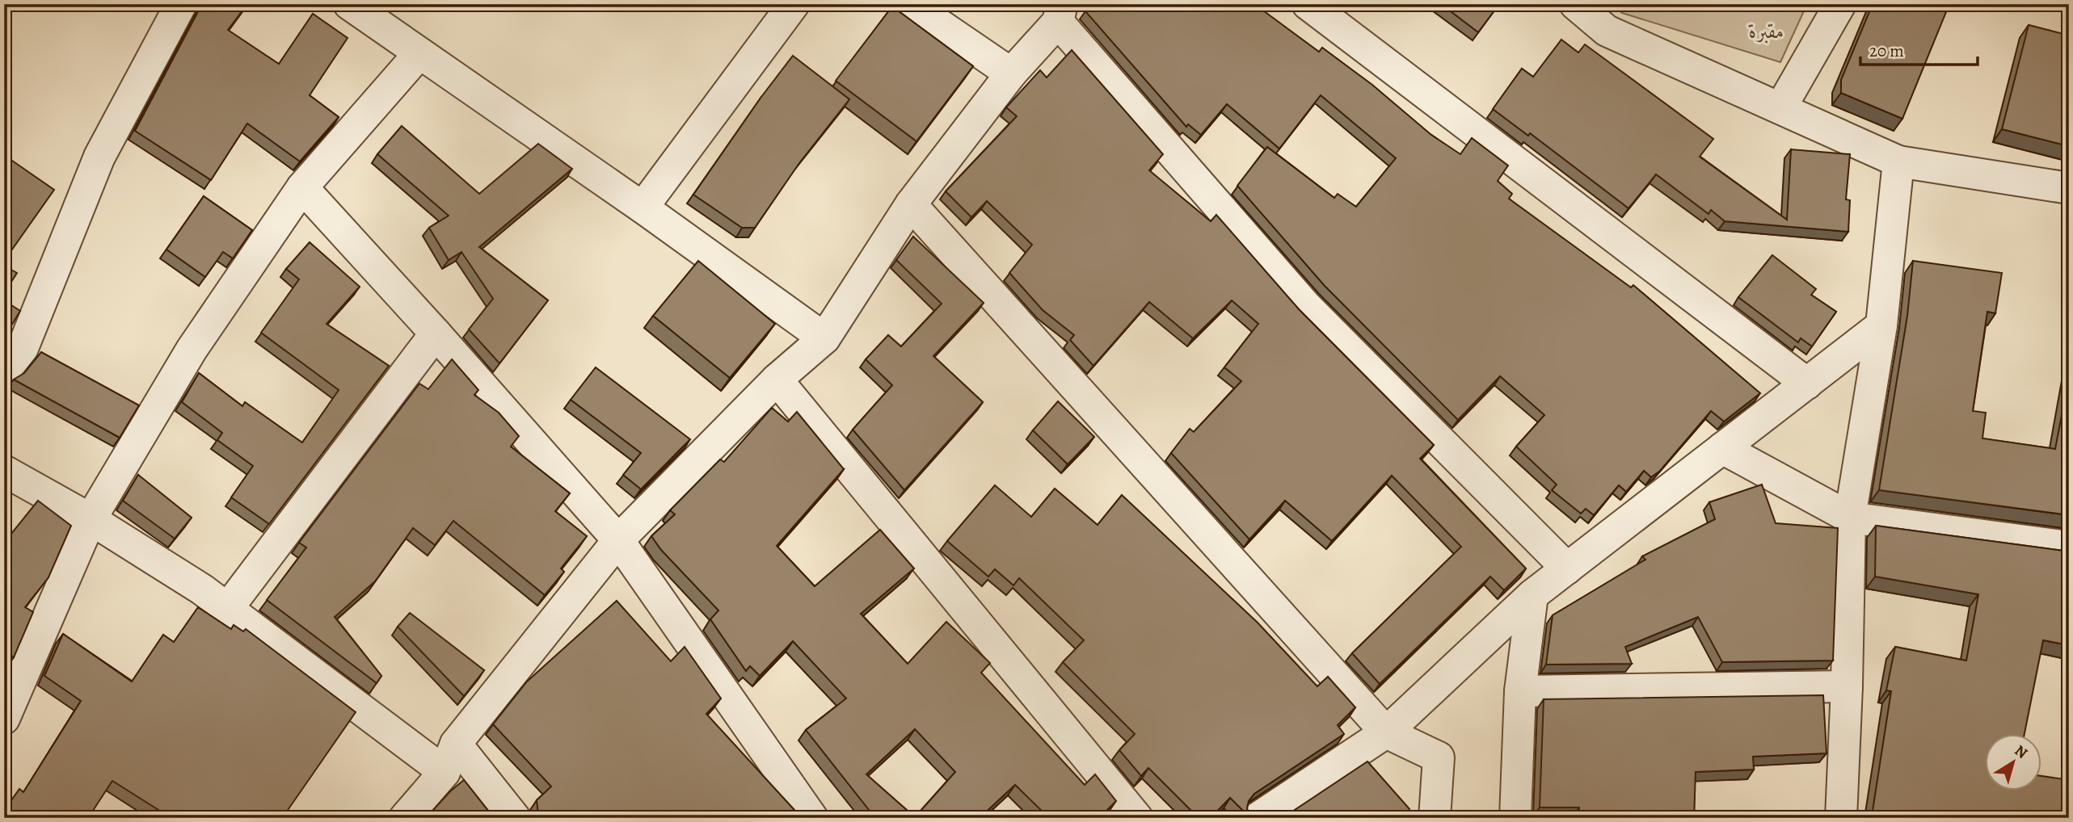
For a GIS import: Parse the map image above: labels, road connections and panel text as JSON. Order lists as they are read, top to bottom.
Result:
{
  "parks": ["مقبرة"],
  "scale_bar": "20 m",
  "north": "top right"
}
